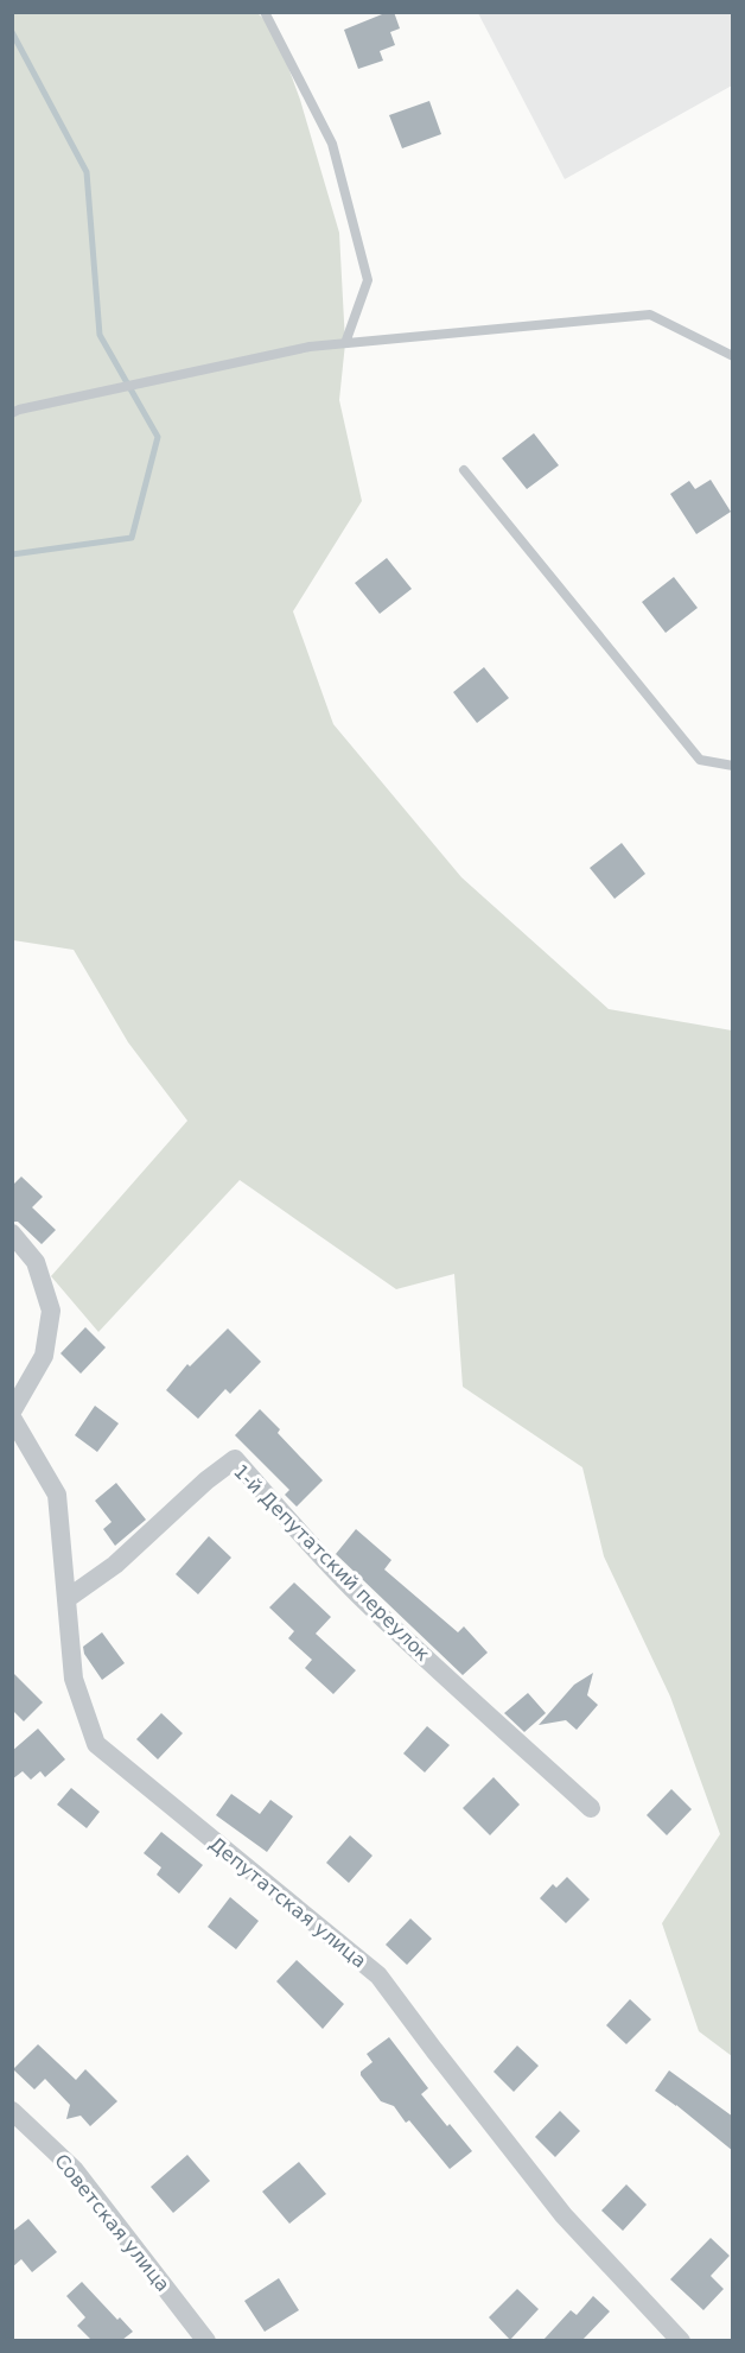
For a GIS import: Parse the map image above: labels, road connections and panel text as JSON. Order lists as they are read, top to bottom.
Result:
{
  "streets": {
    "street": ["1-й Депутатский переулок", "Депутатская улица", "Советская улица"]
  },
  "crossings": [
    ["1-й Депутатский переулок", "Депутатская улица"]
  ]
}
